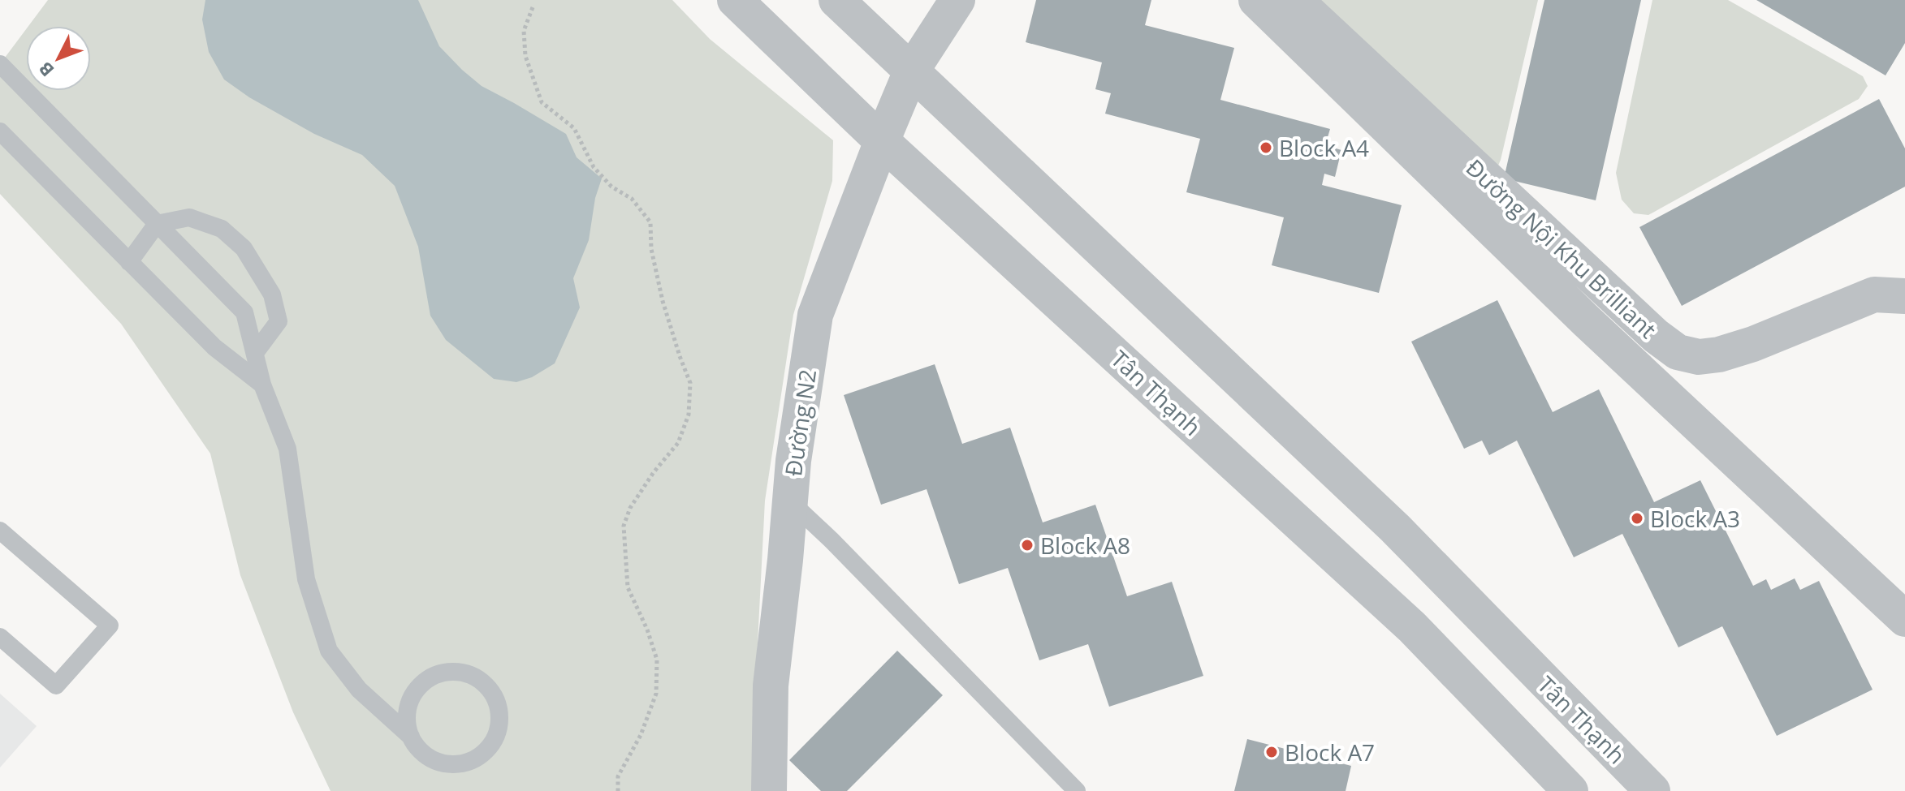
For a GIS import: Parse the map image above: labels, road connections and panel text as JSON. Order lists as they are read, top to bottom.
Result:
{
  "streets": {
    "street": ["Đường Nội Khu Brilliant", "Tân Thạnh", "Đường N2"]
  },
  "crossings": [
    ["Tân Thạnh", "Đường N2"]
  ],
  "places": [
    "Block A4",
    "Block A3",
    "Block A8",
    "Block A7"
  ],
  "north": "bottom left"
}
